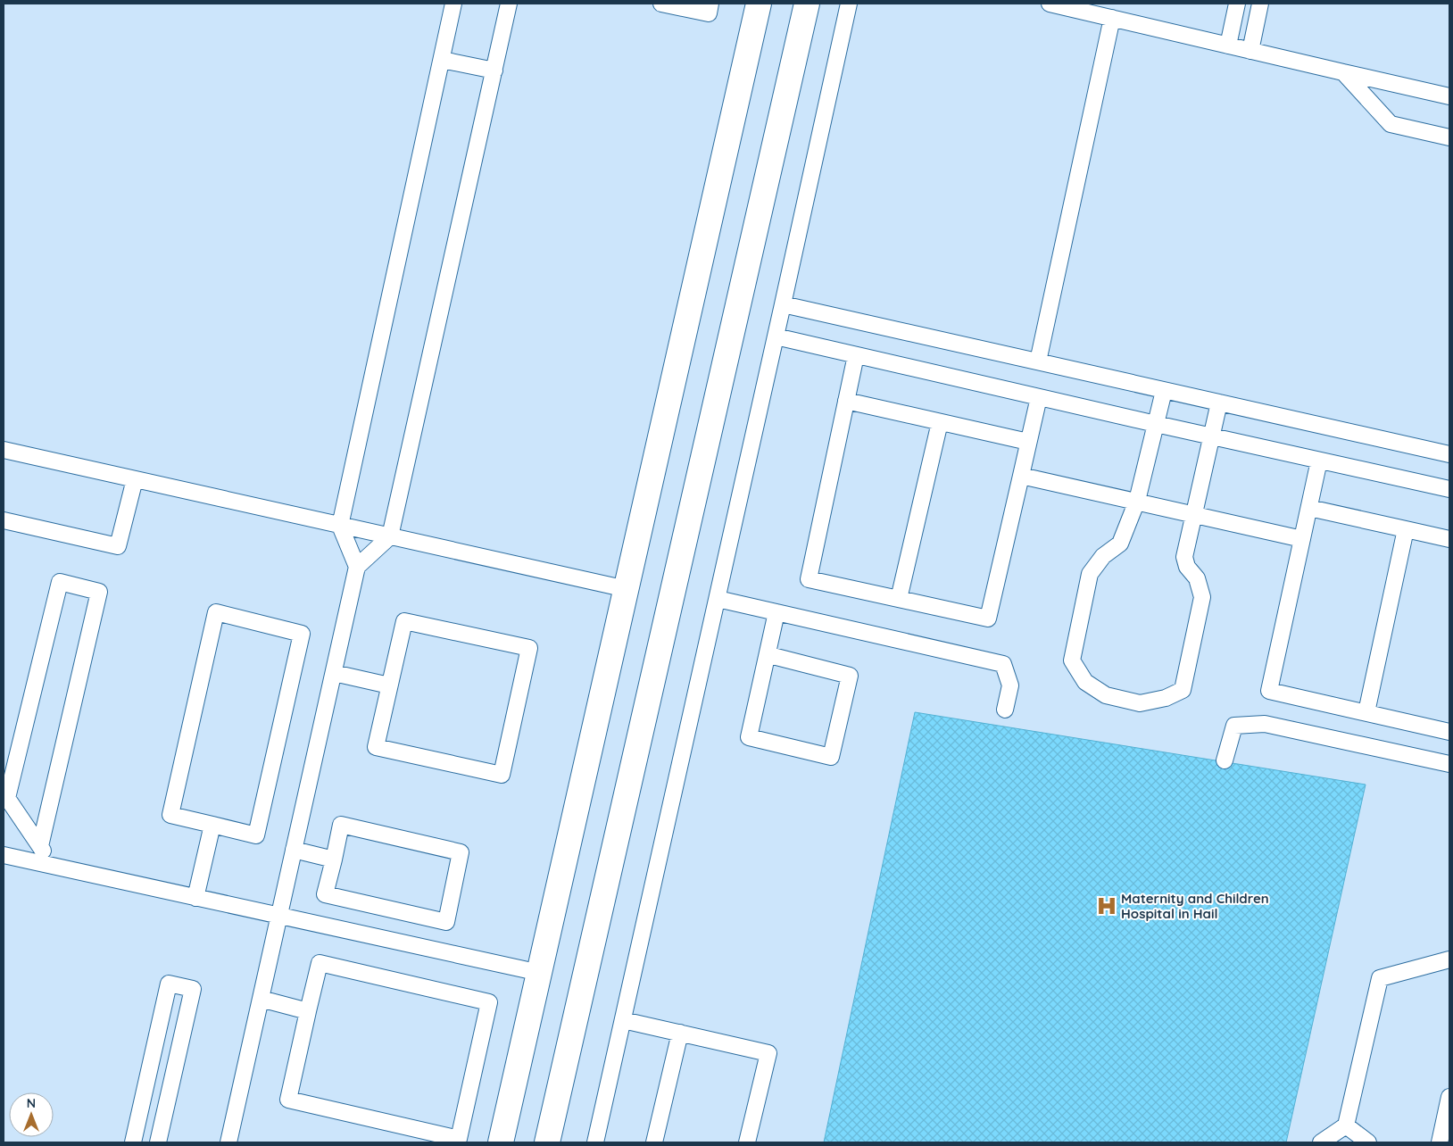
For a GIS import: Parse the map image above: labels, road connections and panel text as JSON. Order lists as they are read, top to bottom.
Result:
{
  "places": {
    "hospital": ["Maternity and Children Hospital in Hail"]
  },
  "north": "top"
}
